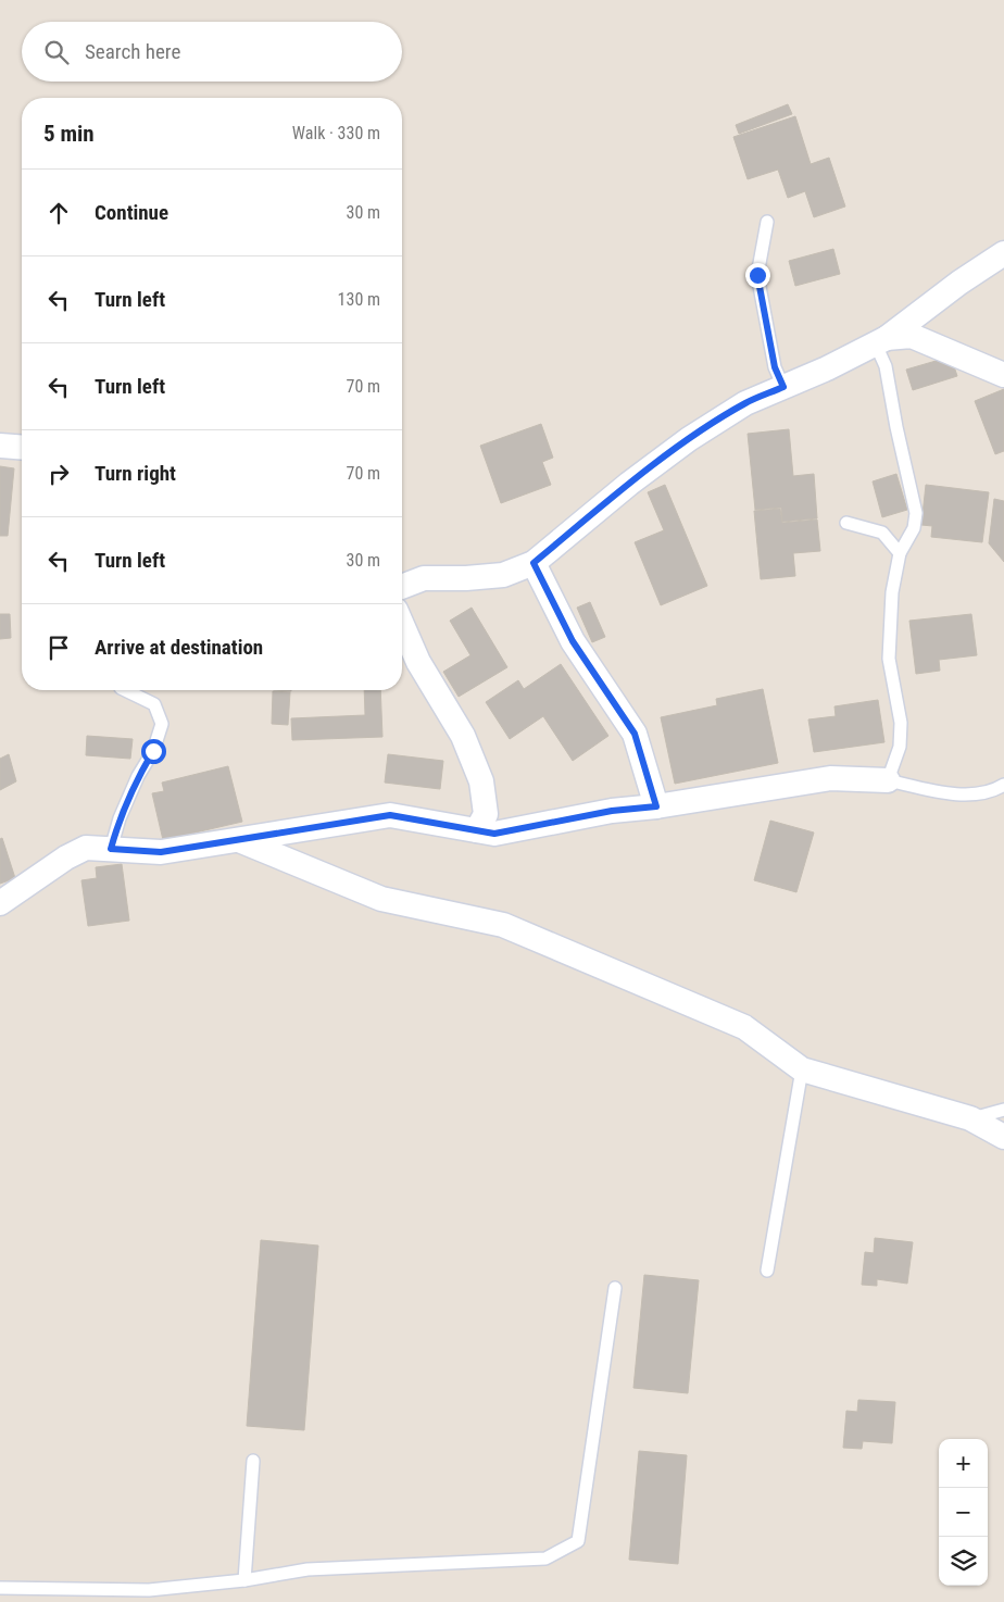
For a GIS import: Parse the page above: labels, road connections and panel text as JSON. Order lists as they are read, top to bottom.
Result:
{
  "page": {
    "search": "Search here",
    "heading": ["5 min", "Walk · 330 m"],
    "list": [
      ["Continue", "30 m"],
      ["Turn left", "130 m"],
      ["Turn left", "70 m"],
      ["Turn right", "70 m"],
      ["Turn left", "30 m"],
      "Arrive at destination"
    ],
    "map_buttons": ["+", "−"]
  }
}
